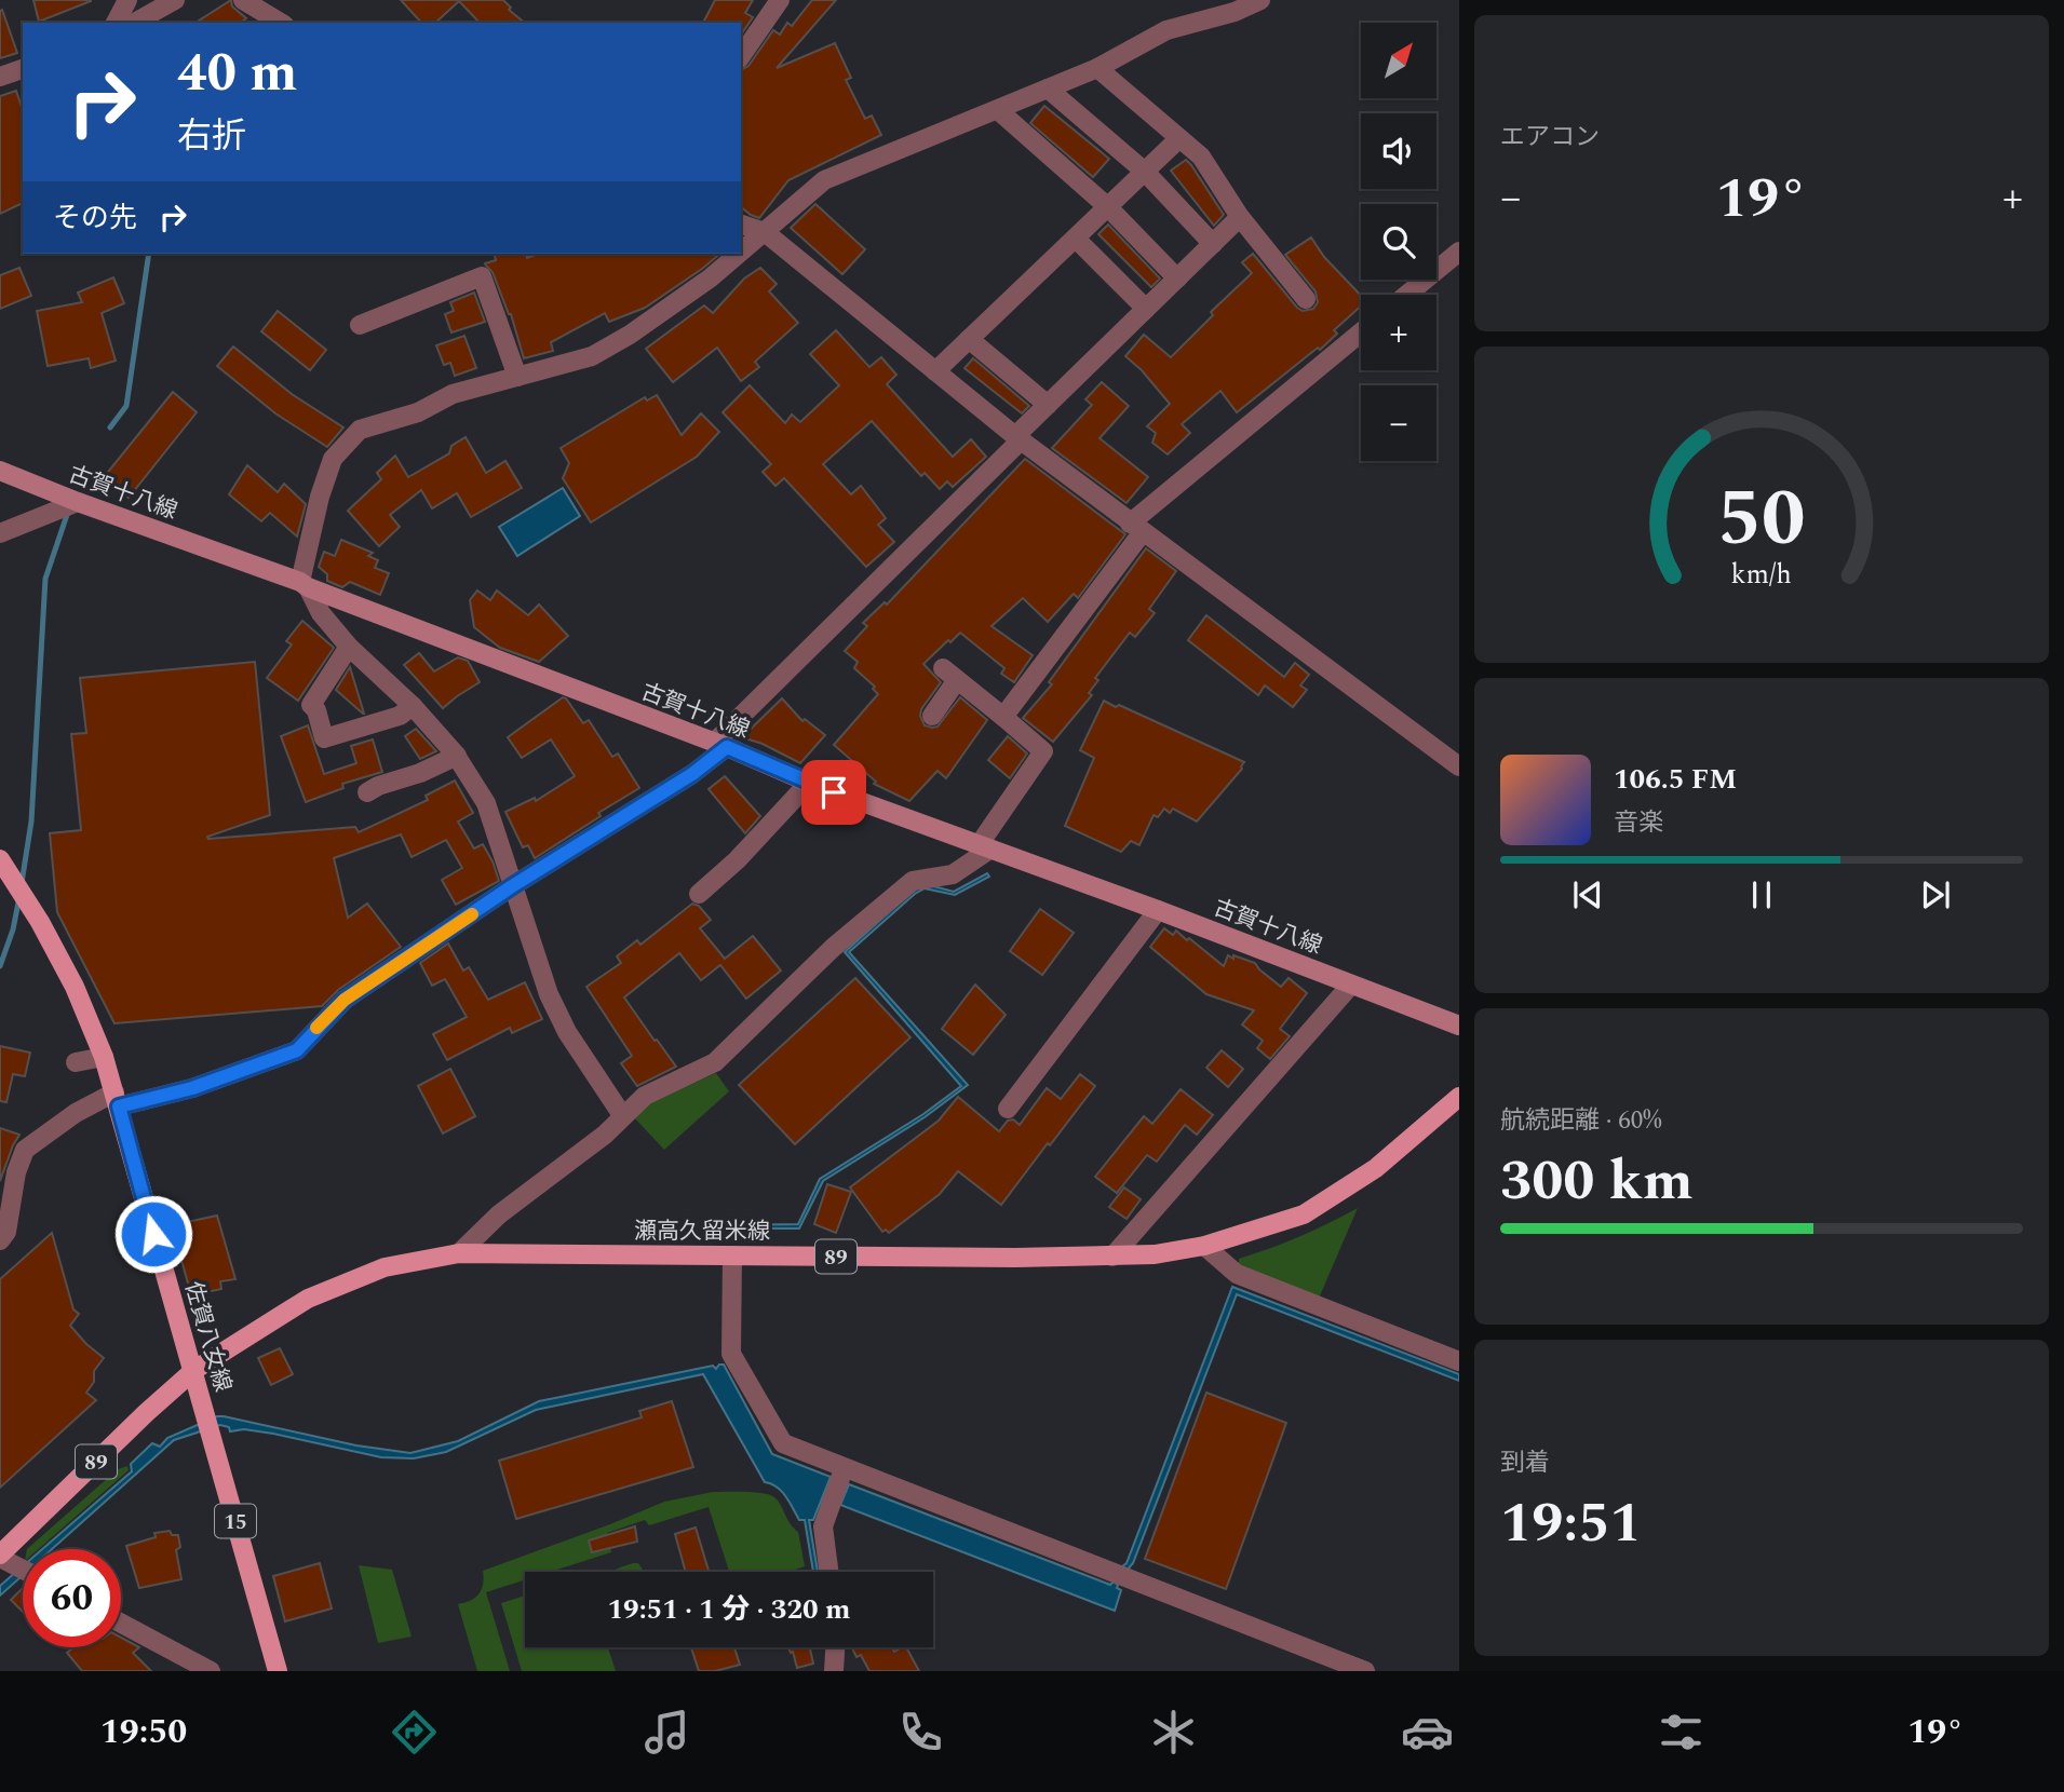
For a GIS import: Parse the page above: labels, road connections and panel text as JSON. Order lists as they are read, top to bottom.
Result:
{
  "streets": {
    "main road": [
      "古賀十八線",
      "瀬高久留米線",
      "89",
      "佐賀八女線",
      "15"
    ]
  },
  "crossings": [
    ["瀬高久留米線", "佐賀八女線"]
  ],
  "north": "top right",
  "page": {
    "tile": [
      "エアコン",
      ["航続距離 · 60%", "300 km"],
      ["到着", "19:51"]
    ],
    "map_buttons": ["+", "−"],
    "turn": ["40 m", "右折"],
    "heat": ["−", "19°", "+"],
    "then": "その先",
    "song": ["106.5 FM", "音楽"],
    "limit": "60",
    "trip": "19:51 · 1 分 · 320 m",
    "tabs": ["19:50", "19°"],
    "gauge": ["50", "km/h"]
  }
}
